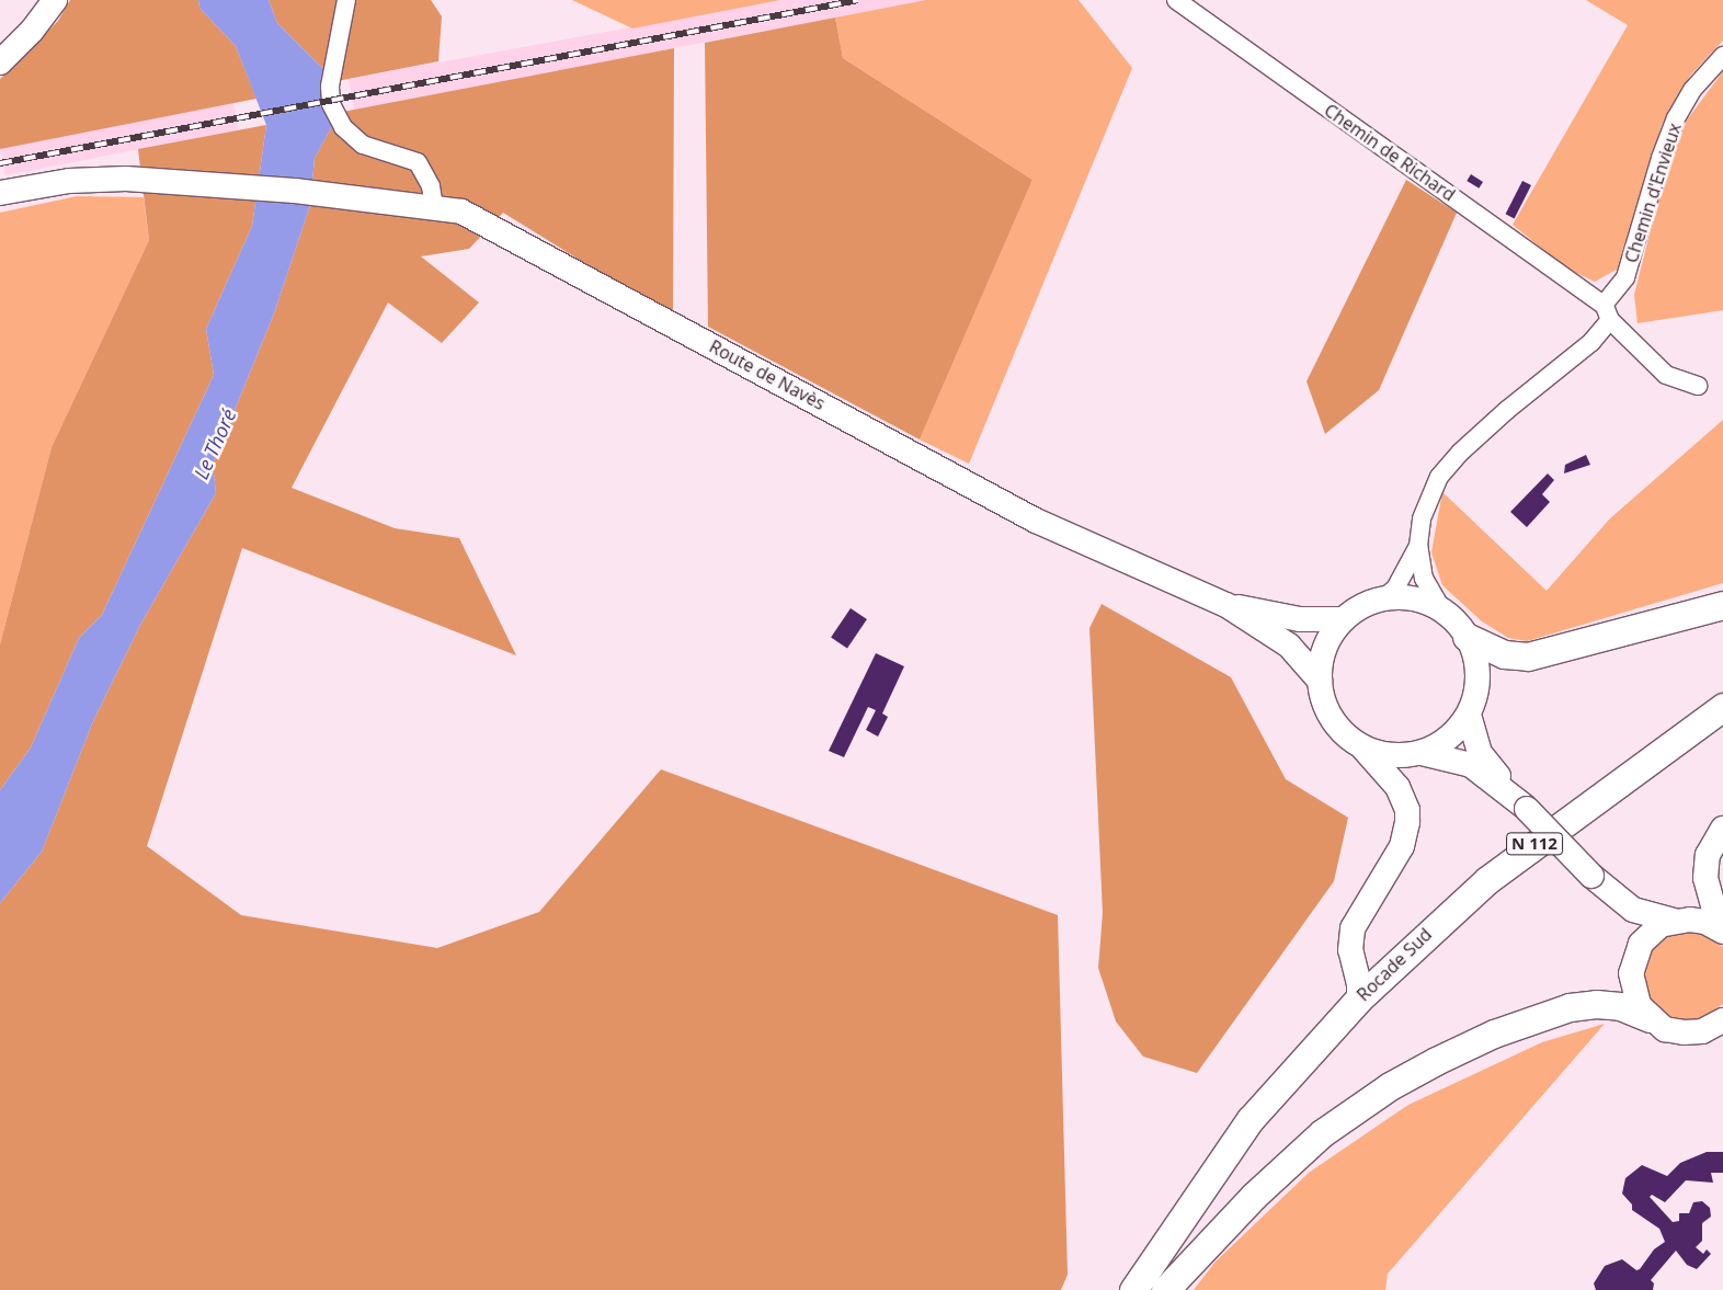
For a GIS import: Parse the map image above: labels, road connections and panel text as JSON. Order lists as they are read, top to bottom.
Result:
{
  "streets": {
    "main road": ["Route de Navès", "N 112", "Rocade Sud"],
    "street": ["Chemin de Richard", "Chemin d'Envieux"]
  },
  "crossings": [
    ["Chemin de Richard", "Chemin d'Envieux"]
  ],
  "water": ["Le Thoré"]
}
